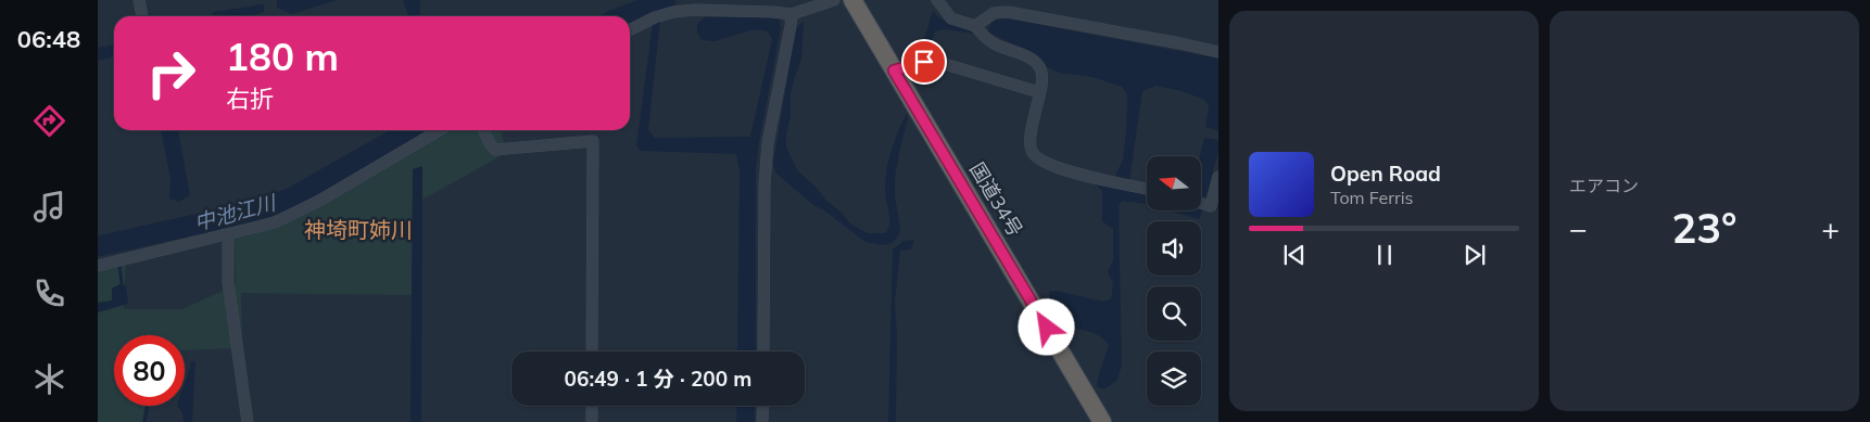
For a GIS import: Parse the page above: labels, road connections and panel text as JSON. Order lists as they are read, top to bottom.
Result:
{
  "streets": {
    "highway": ["国道34号"]
  },
  "districts": ["神埼町姉川"],
  "water": ["中池江川"],
  "north": "left",
  "page": {
    "tabs": "06:48",
    "tile": "エアコン",
    "turn": ["180 m", "右折"],
    "song": ["Open Road", "Tom Ferris"],
    "heat": ["−", "23°", "+"],
    "limit": "80",
    "trip": "06:49 · 1 分 · 200 m"
  }
}
